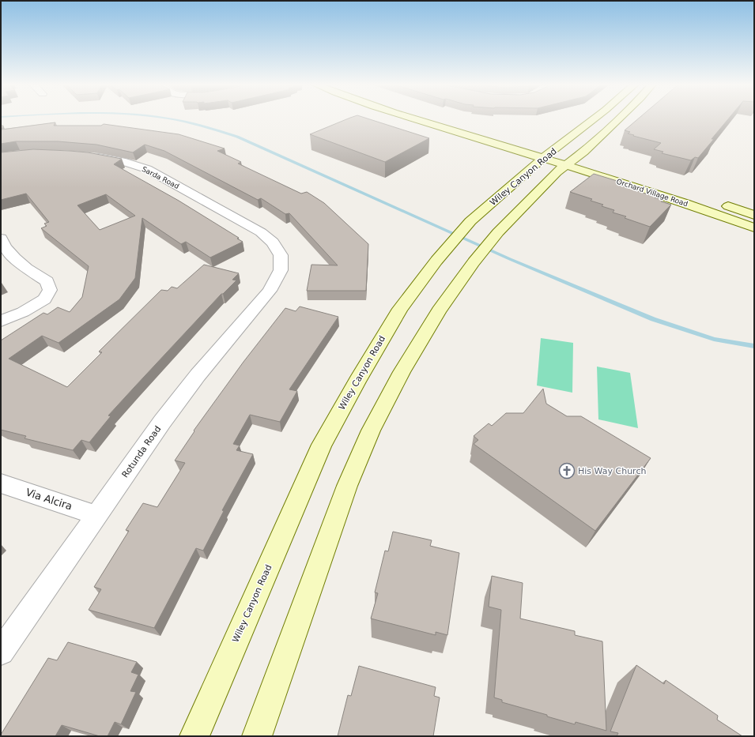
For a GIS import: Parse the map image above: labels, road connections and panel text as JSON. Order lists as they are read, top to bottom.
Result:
{
  "streets": {
    "main road": ["Wiley Canyon Road", "Orchard Village Road"],
    "street": ["Sarda Road", "Rotunda Road", "Via Alcira"]
  },
  "crossings": [
    ["Wiley Canyon Road", "Orchard Village Road"],
    ["Sarda Road", "Rotunda Road"],
    ["Rotunda Road", "Via Alcira"]
  ],
  "places": {
    "church": ["His Way Church"]
  }
}
